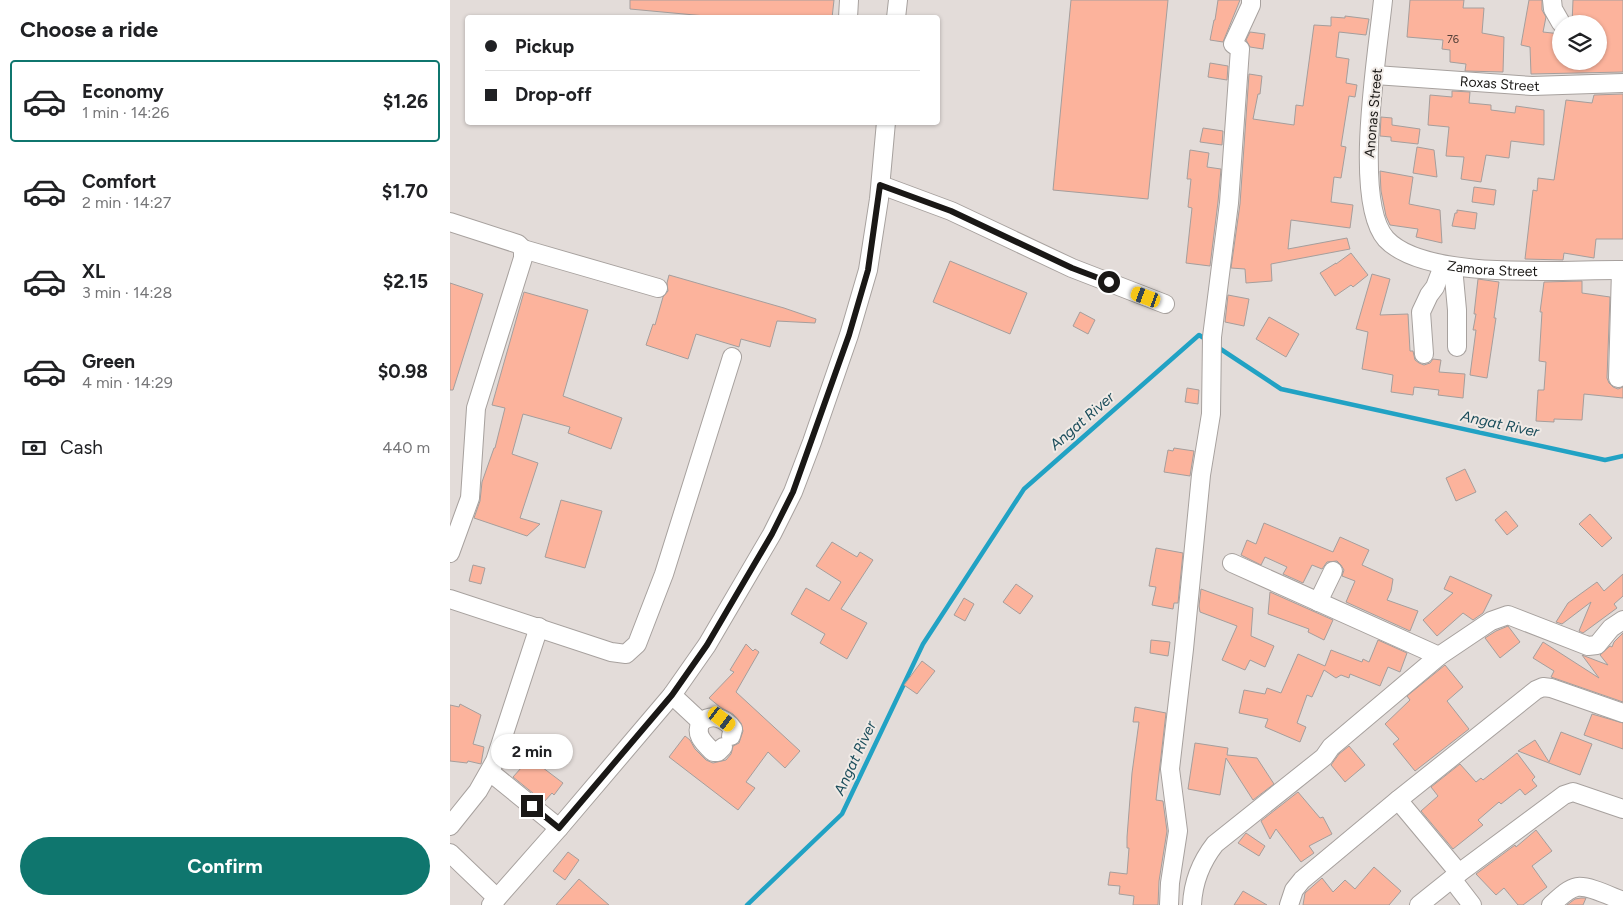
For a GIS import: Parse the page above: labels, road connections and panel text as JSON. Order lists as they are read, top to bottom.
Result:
{
  "streets": {
    "street": ["Roxas Street", "Anonas Street", "Zamora Street"]
  },
  "crossings": [
    ["Roxas Street", "Anonas Street"],
    ["Anonas Street", "Zamora Street"]
  ],
  "water": ["Angat River"],
  "house_numbers": ["76"],
  "page": {
    "heading": "Choose a ride",
    "banner": ["Pickup", "Drop-off"],
    "list": [
      {
        "name": "Economy",
        "note": "1 min · 14:26",
        "value": "$1.26"
      },
      {
        "name": "Comfort",
        "note": "2 min · 14:27",
        "value": "$1.70"
      },
      {
        "name": "XL",
        "note": "3 min · 14:28",
        "value": "$2.15"
      },
      {
        "name": "Green",
        "note": "4 min · 14:29",
        "value": "$0.98"
      }
    ],
    "pay": ["Cash", "440 m"],
    "bubble": "2 min",
    "buttons": "Confirm"
  }
}
